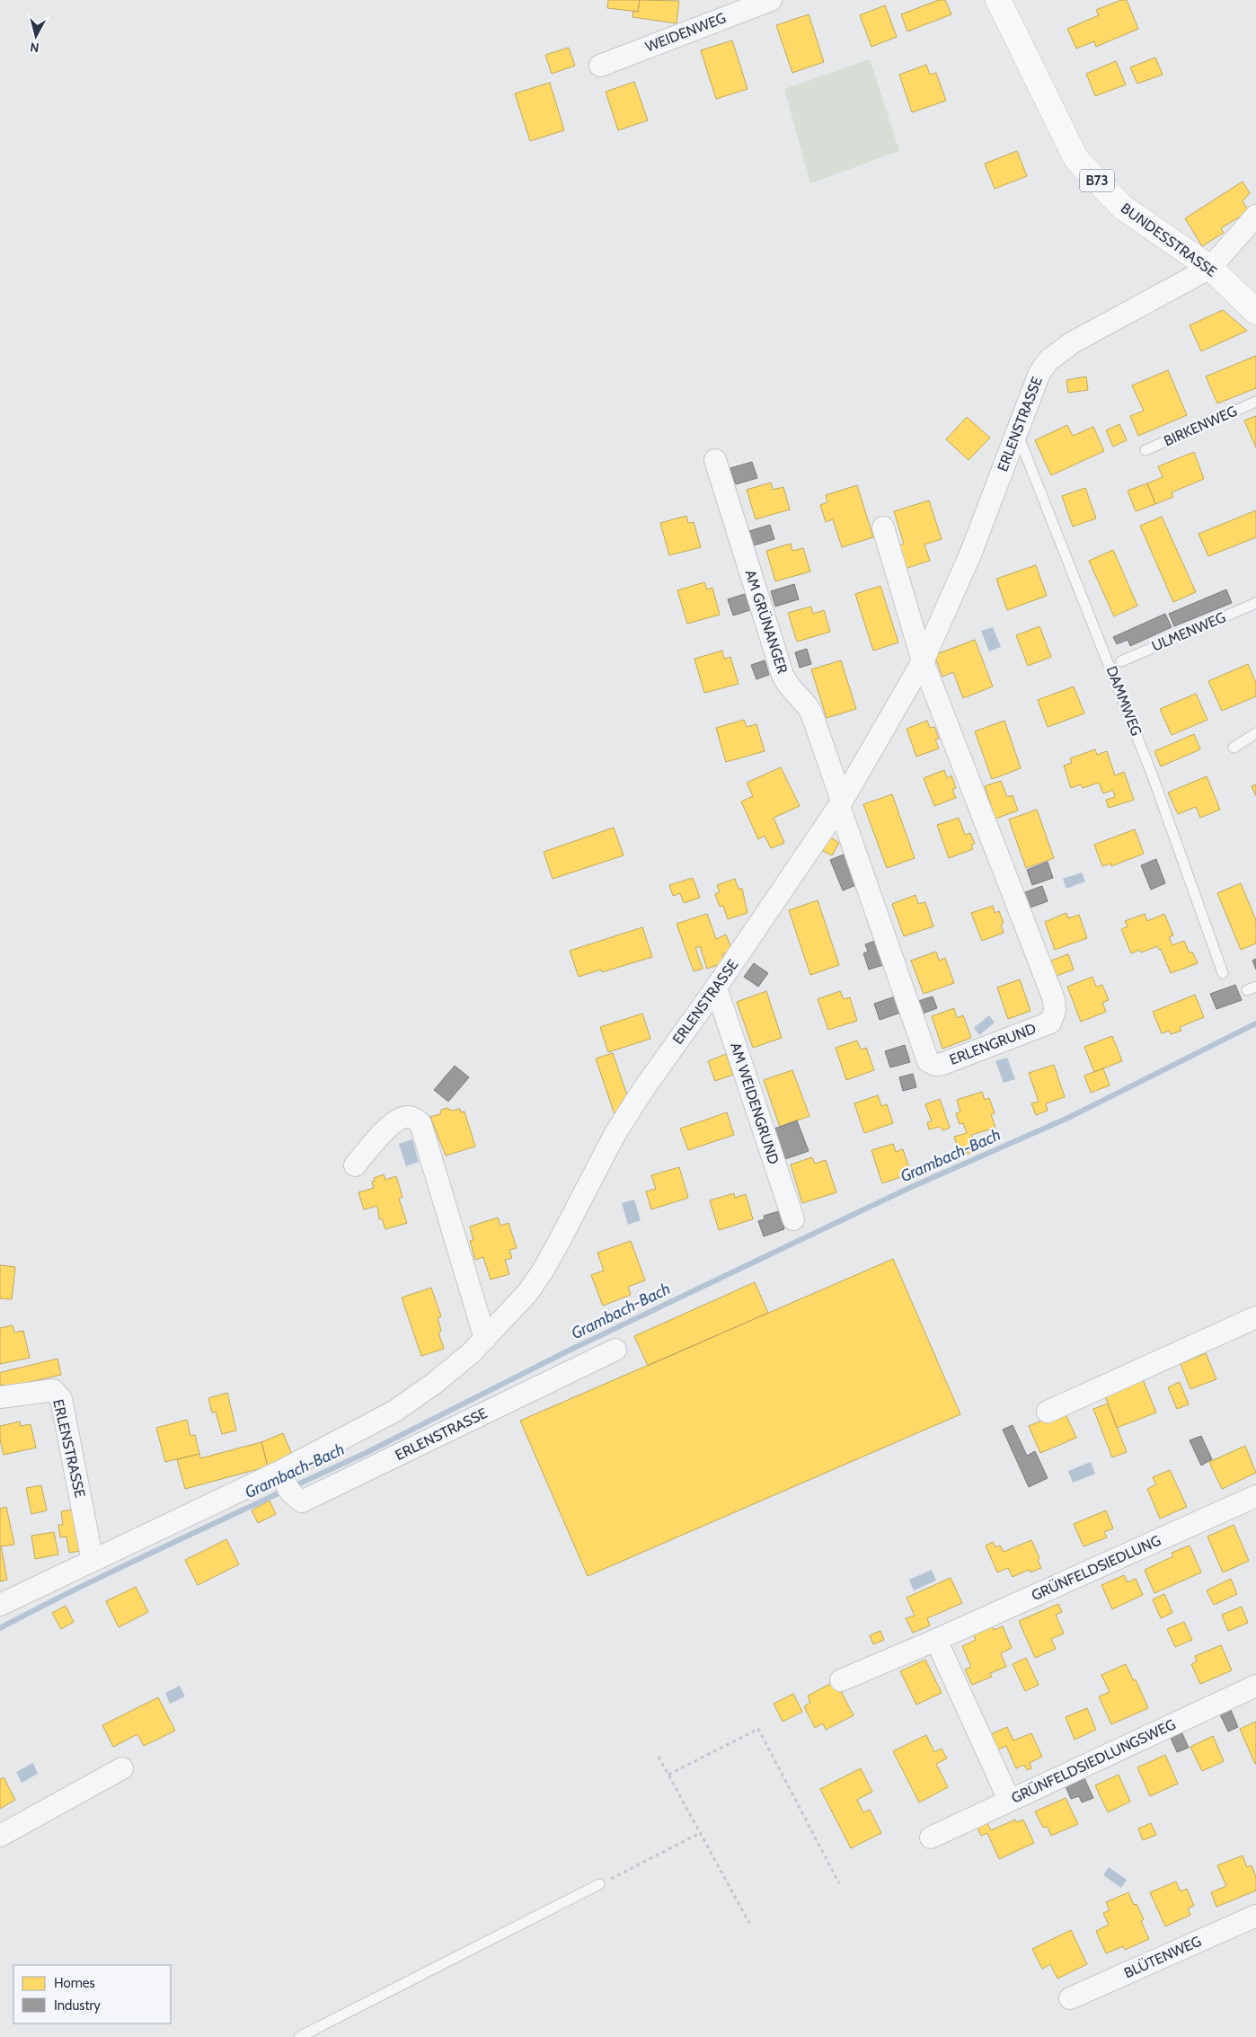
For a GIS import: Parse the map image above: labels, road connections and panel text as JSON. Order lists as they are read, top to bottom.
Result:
{
  "streets": {
    "main road": ["B73", "BUNDESSTRASSE"],
    "street": [
      "WEIDENWEG",
      "ERLENSTRASSE",
      "AM GRÜNANGER",
      "ERLENGRUND",
      "AM WEIDENGRUND",
      "GRÜNFELDSIEDLUNG",
      "GRÜNFELDSIEDLUNGSWEG",
      "BLÜTENWEG"
    ],
    "lane": ["BIRKENWEG", "ULMENWEG", "DAMMWEG"]
  },
  "crossings": [
    ["BUNDESSTRASSE", "ERLENSTRASSE"],
    ["ERLENSTRASSE", "AM GRÜNANGER"],
    ["ERLENSTRASSE", "DAMMWEG"],
    ["ERLENSTRASSE", "ERLENGRUND"],
    ["ERLENSTRASSE", "AM WEIDENGRUND"],
    ["AM GRÜNANGER", "ERLENGRUND"]
  ],
  "water": ["Grambach-Bach"],
  "legend": ["Homes", "Industry"],
  "north": "bottom"
}
